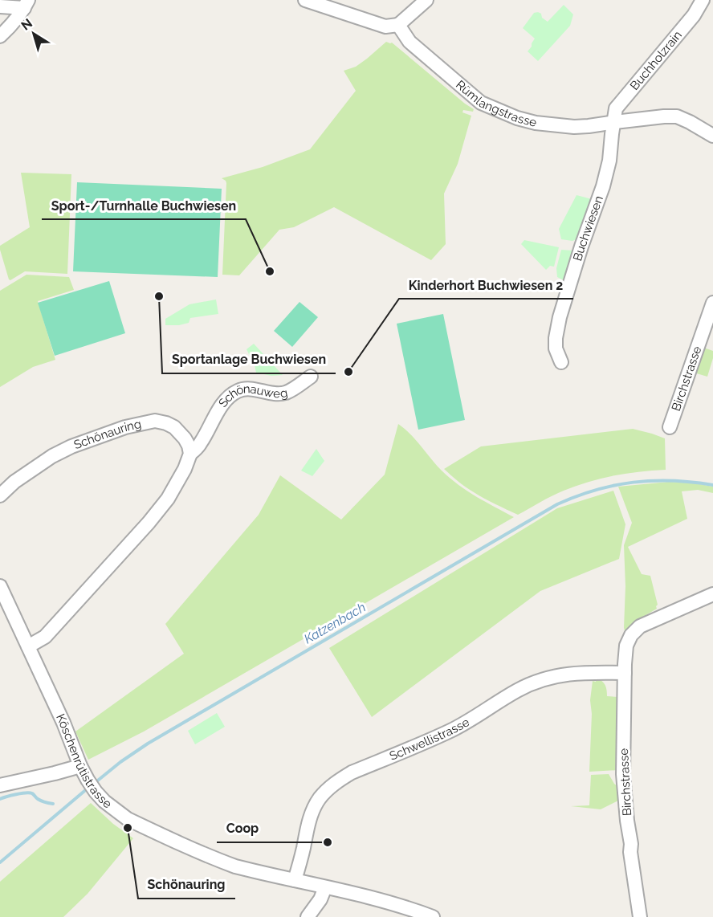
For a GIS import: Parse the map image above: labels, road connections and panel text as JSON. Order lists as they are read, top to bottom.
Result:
{
  "streets": {
    "street": [
      "Buchholzrain",
      "Rümlangstrasse",
      "Buchwiesen",
      "Birchstrasse",
      "Schönauweg",
      "Schönauring",
      "Schwellistrasse",
      "Köschenrütistrasse"
    ]
  },
  "crossings": [
    ["Buchholzrain", "Rümlangstrasse"],
    ["Buchholzrain", "Buchwiesen"],
    ["Rümlangstrasse", "Buchwiesen"],
    ["Birchstrasse", "Schwellistrasse"],
    ["Schönauweg", "Schönauring"],
    ["Schwellistrasse", "Köschenrütistrasse"]
  ],
  "water": ["Katzenbach"],
  "places": [
    "Sport-/Turnhalle Buchwiesen",
    "Sportanlage Buchwiesen",
    "Kinderhort Buchwiesen 2",
    "Schönauring",
    "Coop"
  ],
  "north": "top left"
}
